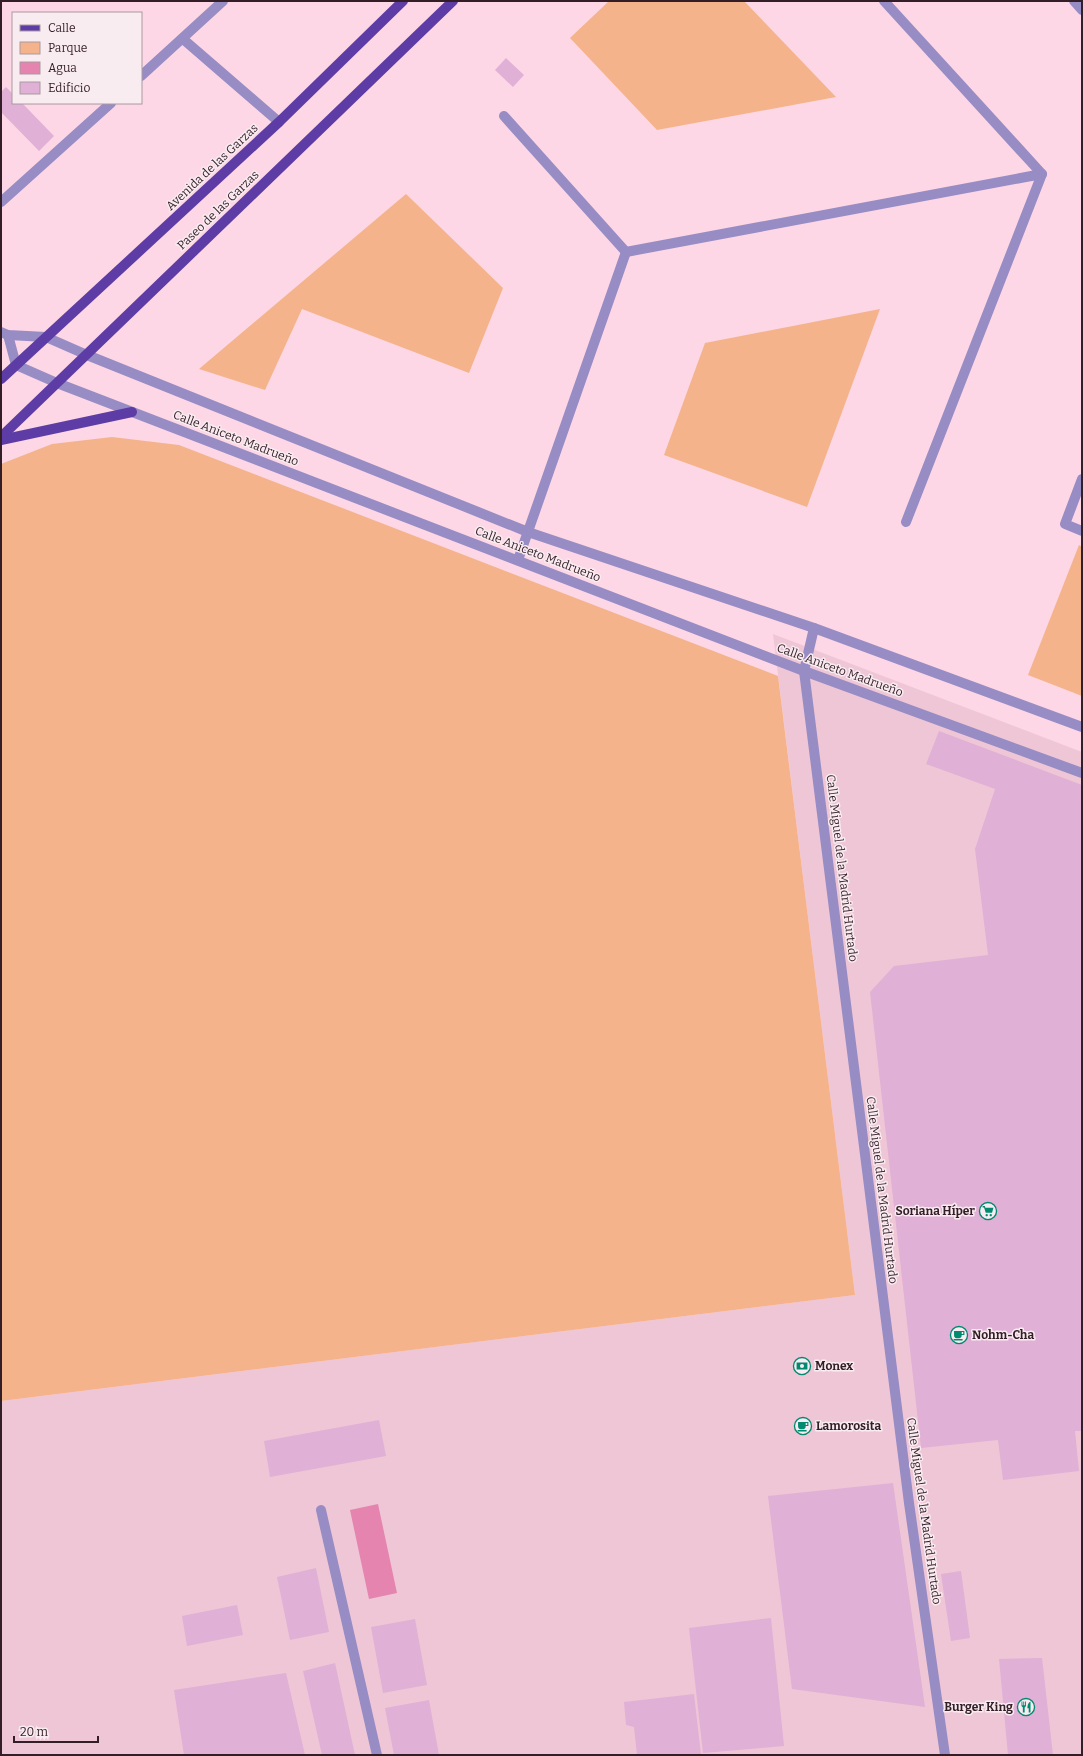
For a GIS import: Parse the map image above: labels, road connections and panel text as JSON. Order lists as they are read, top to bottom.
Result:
{
  "streets": {
    "main road": ["Avenida de las Garzas", "Paseo de las Garzas"],
    "street": ["Calle Aniceto Madrueño", "Calle Miguel de la Madrid Hurtado"]
  },
  "crossings": [
    ["Avenida de las Garzas", "Calle Aniceto Madrueño"],
    ["Paseo de las Garzas", "Calle Aniceto Madrueño"],
    ["Calle Aniceto Madrueño", "Calle Miguel de la Madrid Hurtado"]
  ],
  "places": {
    "supermarket": ["Soriana Híper"],
    "cafe": ["Nohm-Cha", "Lamorosita"],
    "bank": ["Monex"],
    "restaurant": ["Burger King"]
  },
  "legend": [
    "Calle",
    "Parque",
    "Agua",
    "Edificio"
  ],
  "scale_bar": "20 m"
}
